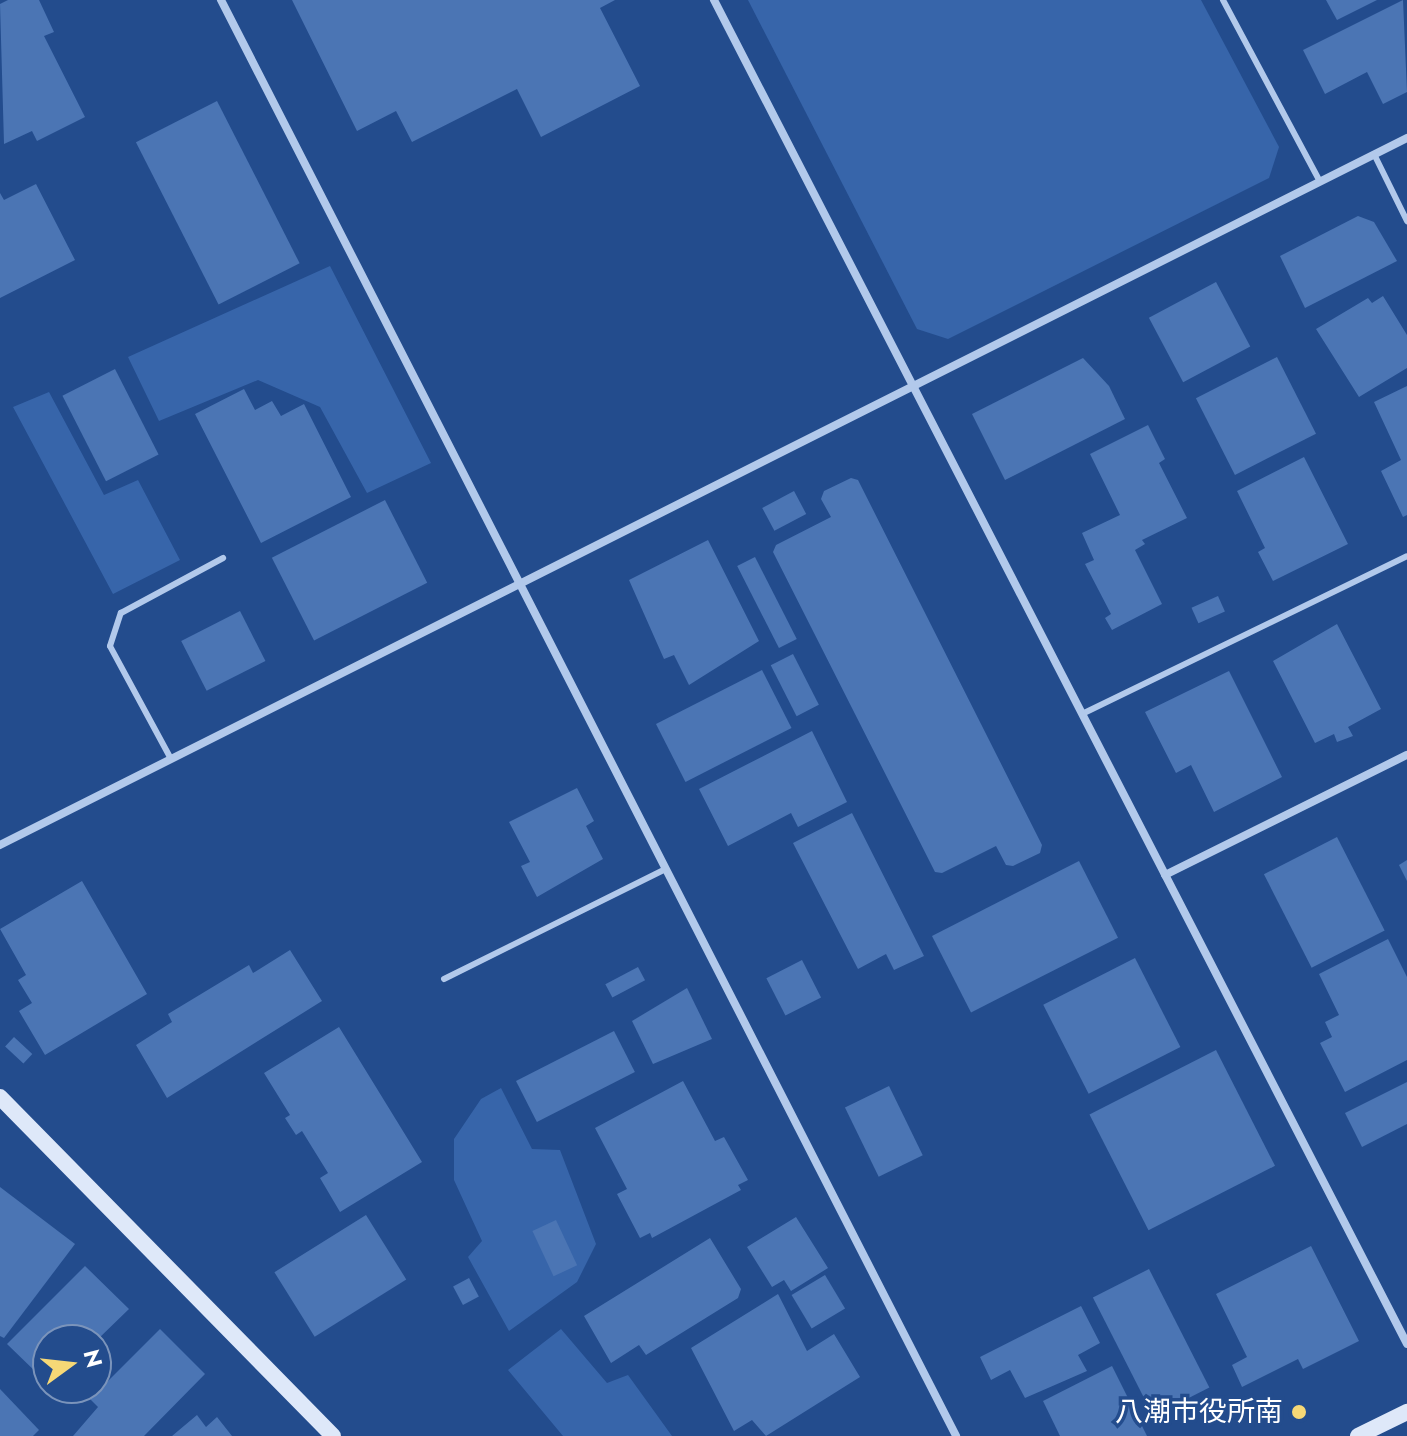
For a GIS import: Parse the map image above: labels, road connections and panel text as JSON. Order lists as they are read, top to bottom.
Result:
{
  "places": ["八潮市役所南"],
  "north": "right"
}
